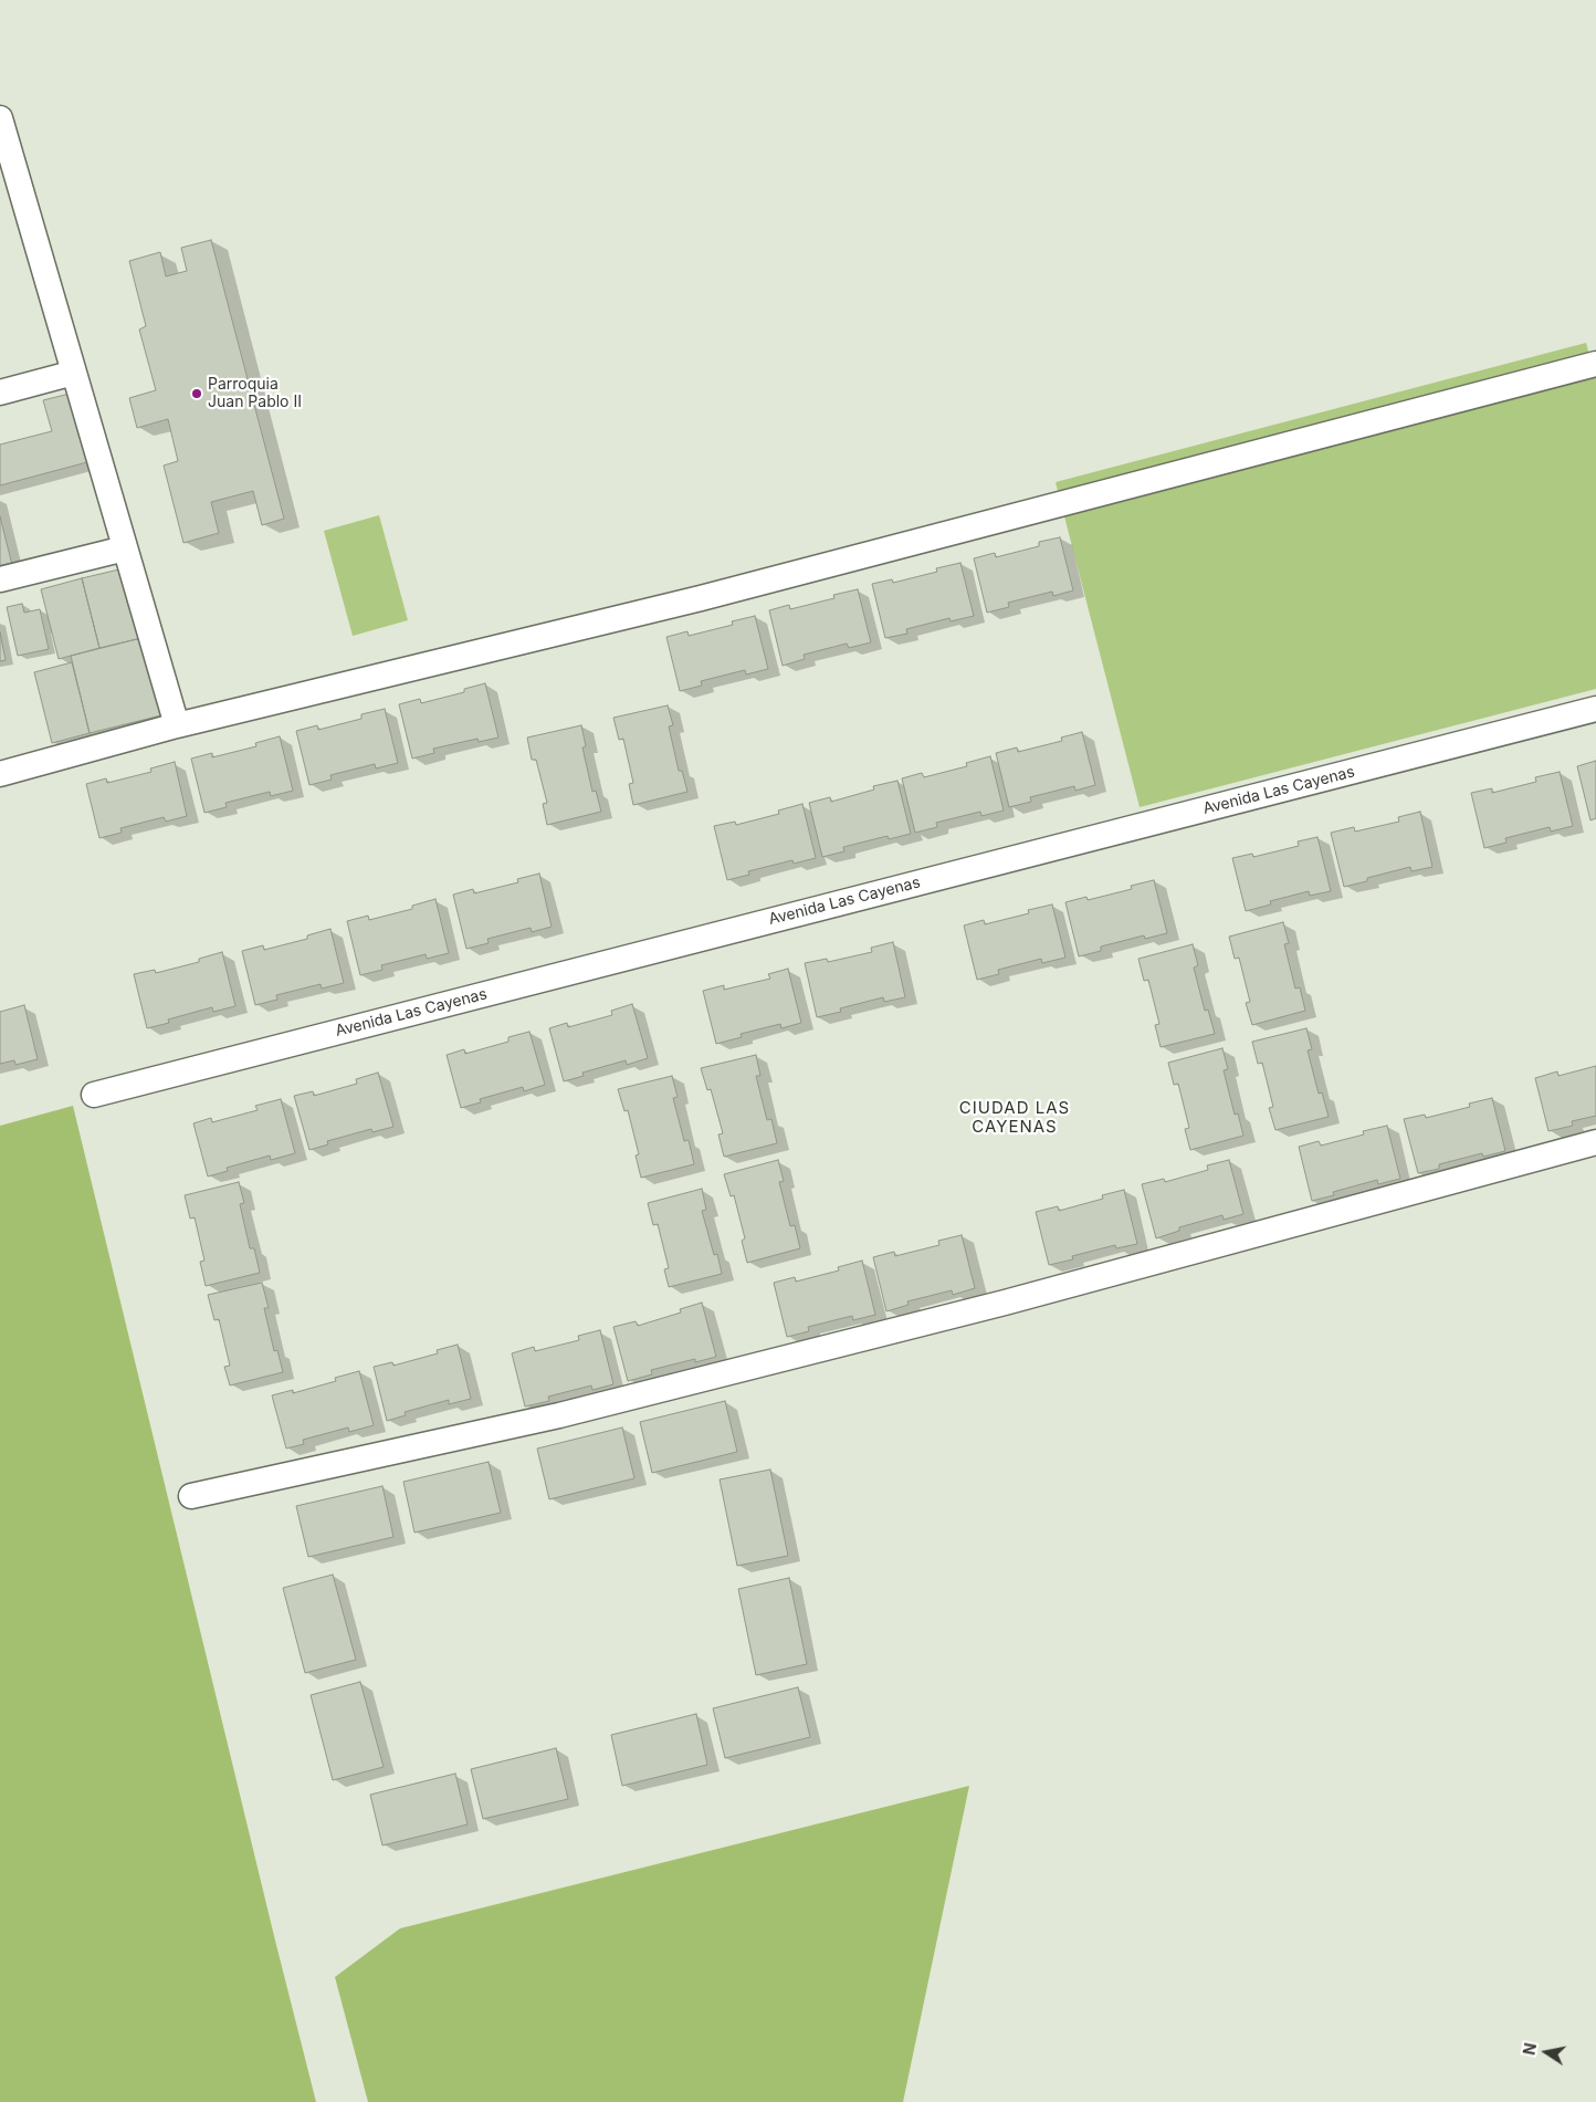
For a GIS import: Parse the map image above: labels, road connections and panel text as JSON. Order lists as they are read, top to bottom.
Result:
{
  "streets": {
    "street": ["Avenida Las Cayenas"]
  },
  "districts": ["CIUDAD LAS CAYENAS"],
  "places": ["Parroquia Juan Pablo II"],
  "north": "left"
}
